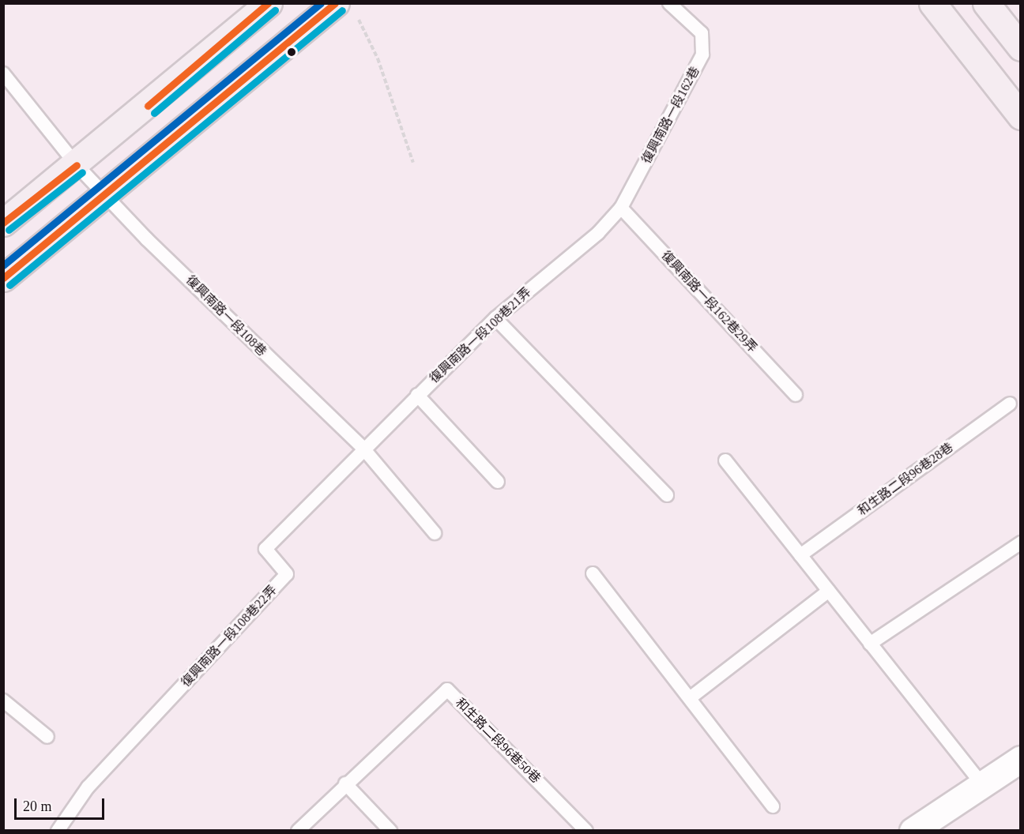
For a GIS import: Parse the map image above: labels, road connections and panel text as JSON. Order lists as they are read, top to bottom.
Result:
{
  "streets": {
    "lane": [
      "復興南路一段162巷",
      "復興南路一段162巷29弄",
      "復興南路一段108巷",
      "復興南路一段108巷21弄",
      "和生路二段96巷28巷",
      "復興南路一段108巷22弄",
      "和生路二段96巷50巷"
    ]
  },
  "crossings": [
    ["復興南路一段162巷", "復興南路一段162巷29弄"],
    ["復興南路一段162巷", "復興南路一段108巷21弄"],
    ["復興南路一段162巷29弄", "復興南路一段108巷21弄"],
    ["復興南路一段108巷", "復興南路一段108巷21弄"],
    ["復興南路一段108巷", "復興南路一段108巷22弄"],
    ["復興南路一段108巷21弄", "復興南路一段108巷22弄"]
  ],
  "scale_bar": "20 m"
}
